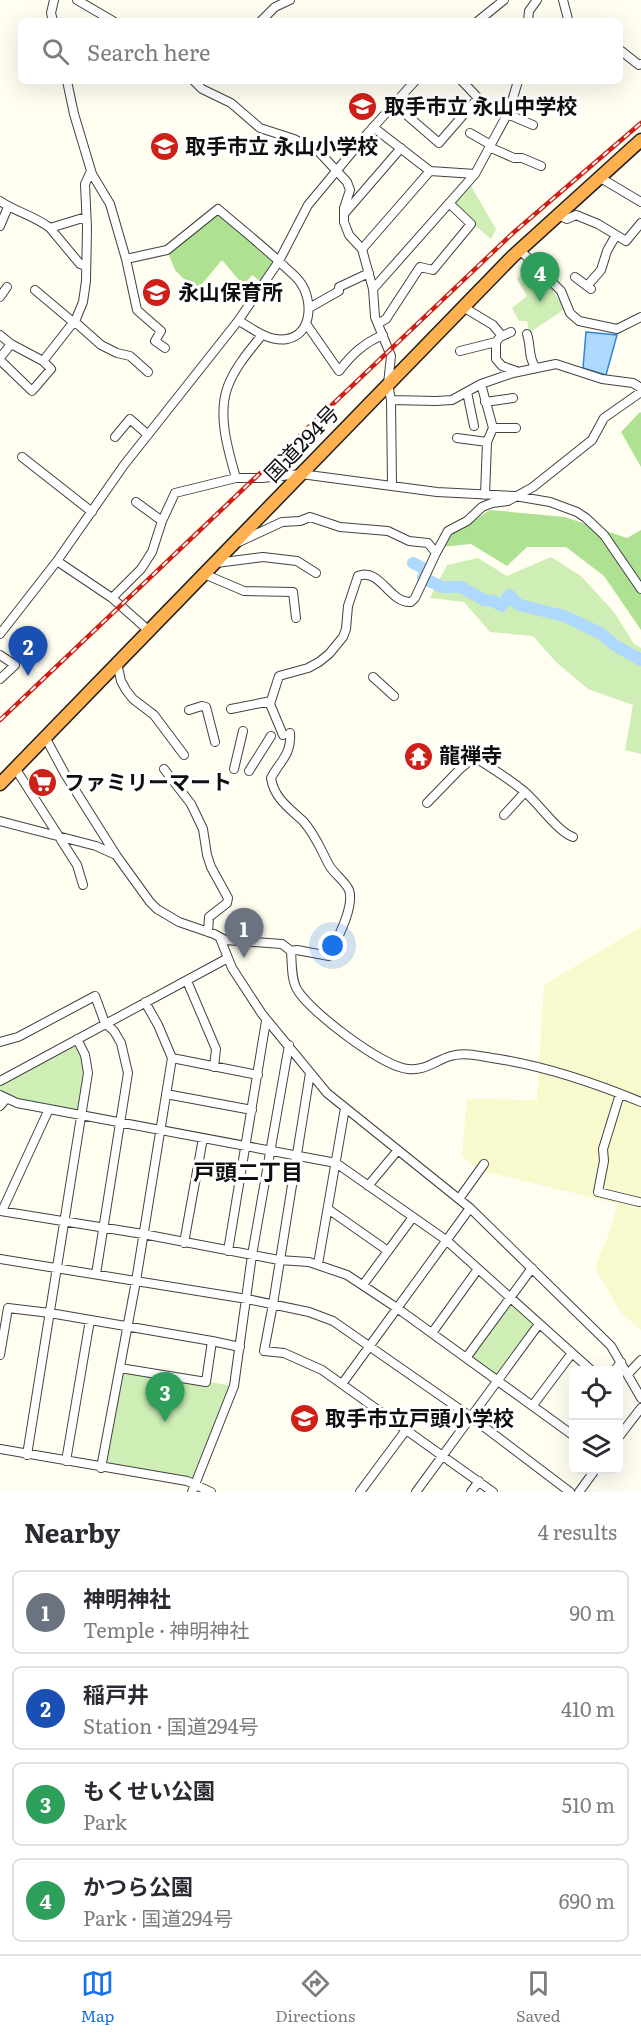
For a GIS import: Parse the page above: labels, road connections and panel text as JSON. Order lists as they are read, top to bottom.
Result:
{
  "streets": {
    "highway": ["国道294号"]
  },
  "districts": ["戸頭二丁目"],
  "places": {
    "school or university": [
      "取手市立 永山中学校",
      "取手市立 永山小学校",
      "永山保育所",
      "取手市立戸頭小学校"
    ],
    "temple": ["龍禅寺"],
    "supermarket": ["ファミリーマート"]
  },
  "page": {
    "search": "Search here",
    "pins": [
      "4",
      "2",
      "1",
      "3"
    ],
    "heading": ["Nearby", "4 results"],
    "list": [
      {
        "mark": "1",
        "name": "神明神社",
        "note": "Temple · 神明神社",
        "value": "90 m"
      },
      {
        "mark": "2",
        "name": "稲戸井",
        "note": "Station · 国道294号",
        "value": "410 m"
      },
      {
        "mark": "3",
        "name": "もくせい公園",
        "note": "Park",
        "value": "510 m"
      },
      {
        "mark": "4",
        "name": "かつら公園",
        "note": "Park · 国道294号",
        "value": "690 m"
      }
    ],
    "nav": ["Map", "Directions", "Saved"]
  }
}
